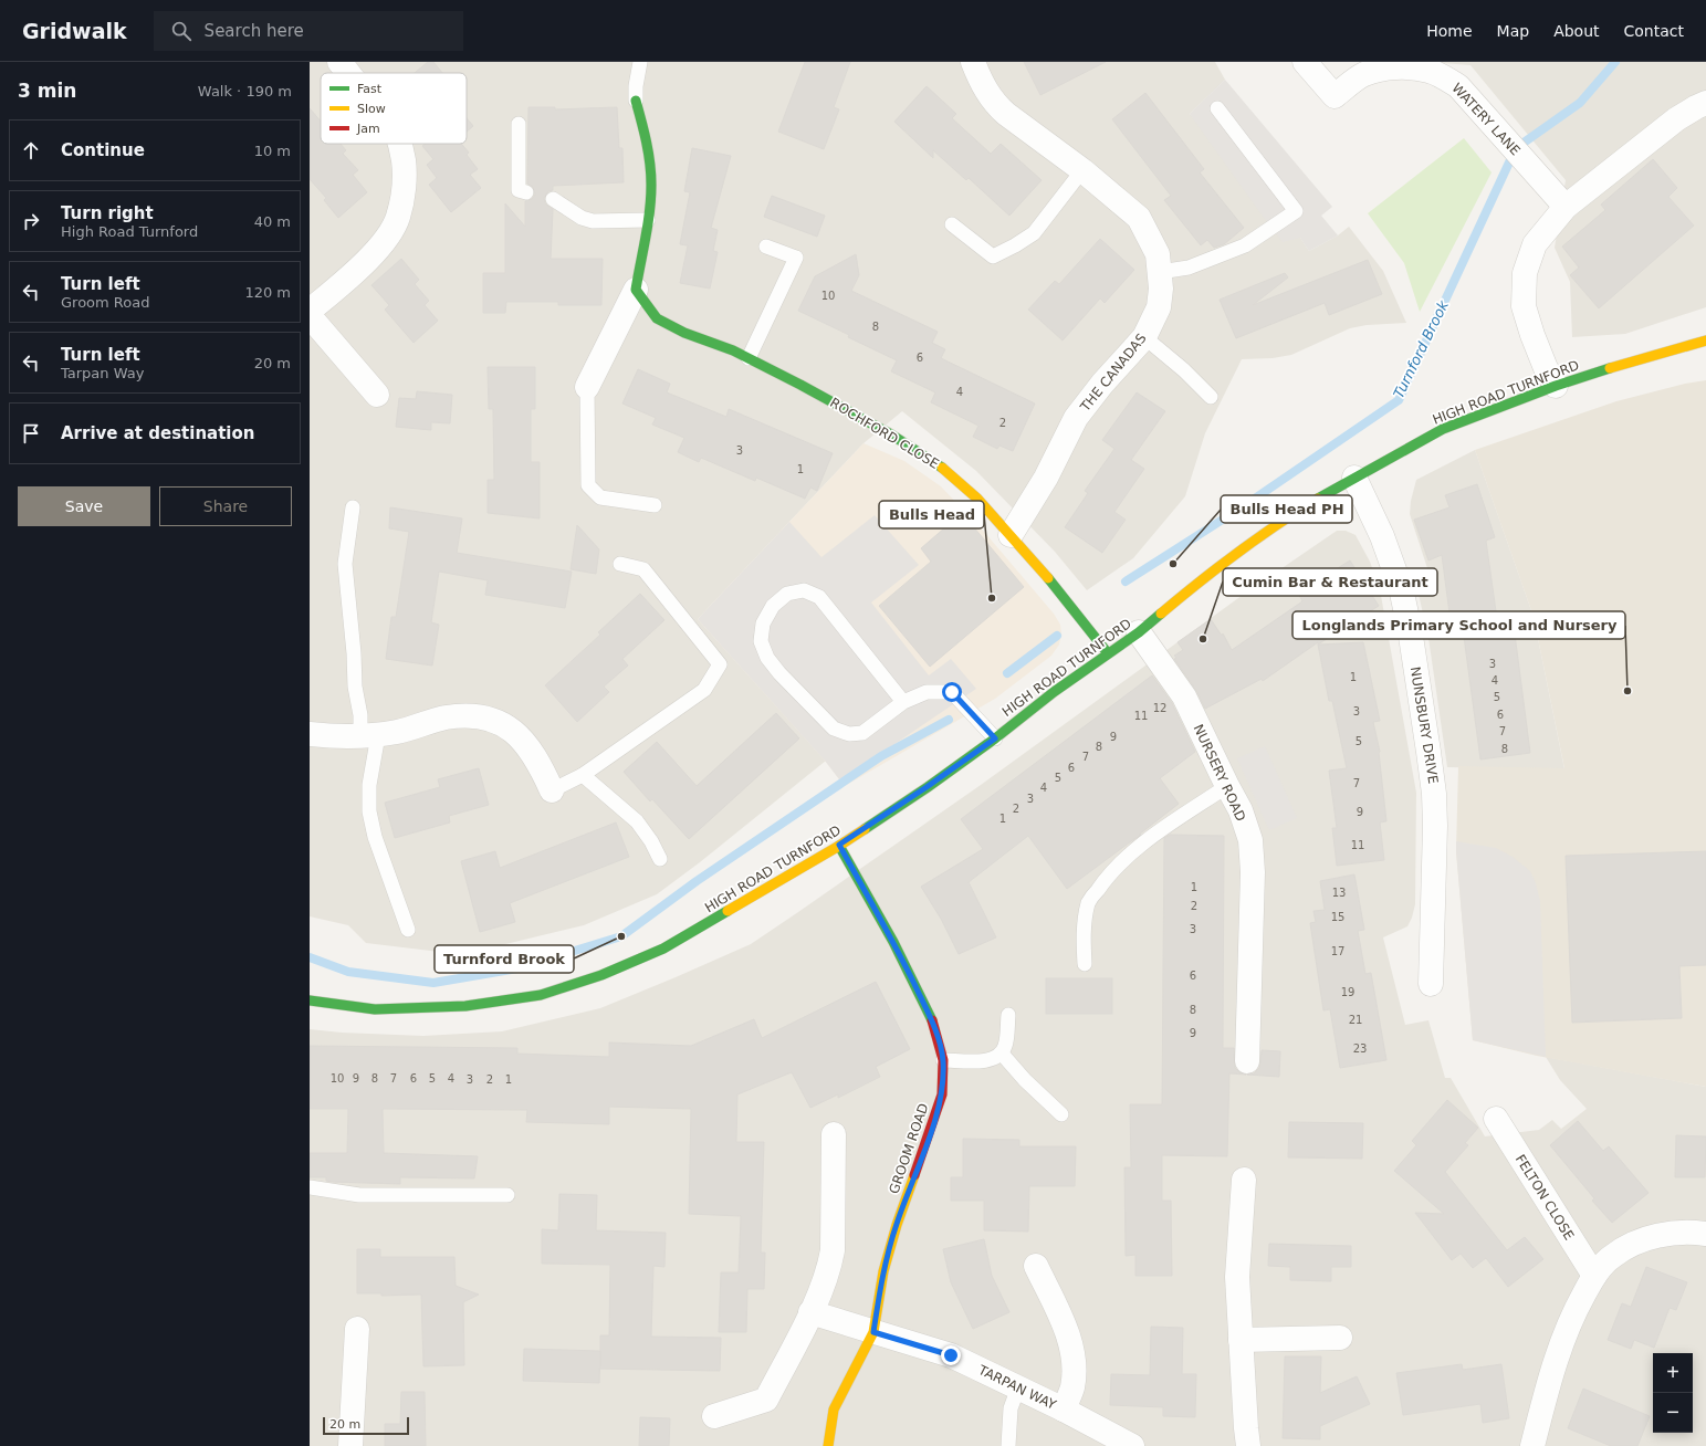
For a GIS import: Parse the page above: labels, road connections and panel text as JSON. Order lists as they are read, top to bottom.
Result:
{
  "streets": {
    "main road": ["HIGH ROAD TURNFORD", "ROCHFORD CLOSE", "GROOM ROAD"],
    "street": [
      "WATERY LANE",
      "THE CANADAS",
      "NUNSBURY DRIVE",
      "NURSERY ROAD",
      "FELTON CLOSE",
      "TARPAN WAY"
    ]
  },
  "crossings": [
    ["THE CANADAS", "ROCHFORD CLOSE"],
    ["HIGH ROAD TURNFORD", "ROCHFORD CLOSE"],
    ["HIGH ROAD TURNFORD", "NUNSBURY DRIVE"],
    ["HIGH ROAD TURNFORD", "NURSERY ROAD"],
    ["HIGH ROAD TURNFORD", "GROOM ROAD"],
    ["GROOM ROAD", "TARPAN WAY"]
  ],
  "water": ["Turnford Brook"],
  "places": [
    "Bulls Head PH",
    "Bulls Head",
    "Cumin Bar & Restaurant",
    "Longlands Primary School and Nursery",
    "Turnford Brook"
  ],
  "house_numbers": [
    "10",
    "8",
    "6",
    "4",
    "2",
    "3",
    "1",
    "3",
    "1",
    "4",
    "5",
    "12",
    "3",
    "6",
    "11",
    "7",
    "9",
    "5",
    "8",
    "8",
    "7",
    "6",
    "5",
    "7",
    "4",
    "3",
    "2",
    "9",
    "1",
    "11",
    "1",
    "13",
    "2",
    "15",
    "3",
    "17",
    "6",
    "19",
    "8",
    "21",
    "9",
    "23",
    "10",
    "9",
    "8",
    "7",
    "6",
    "5",
    "4",
    "3",
    "2",
    "1"
  ],
  "legend": ["Fast", "Slow", "Jam"],
  "scale_bar": "20 m",
  "page": {
    "header": "Gridwalk",
    "search": "Search here",
    "nav": [
      "Home",
      "Map",
      "About",
      "Contact"
    ],
    "heading": ["3 min", "Walk · 190 m"],
    "list": [
      ["Continue", "10 m"],
      ["Turn right", "High Road Turnford", "40 m"],
      ["Turn left", "Groom Road", "120 m"],
      ["Turn left", "Tarpan Way", "20 m"],
      "Arrive at destination"
    ],
    "buttons": ["Save", "Share"],
    "map_buttons": ["+", "−"],
    "scale": "20 m"
  }
}
